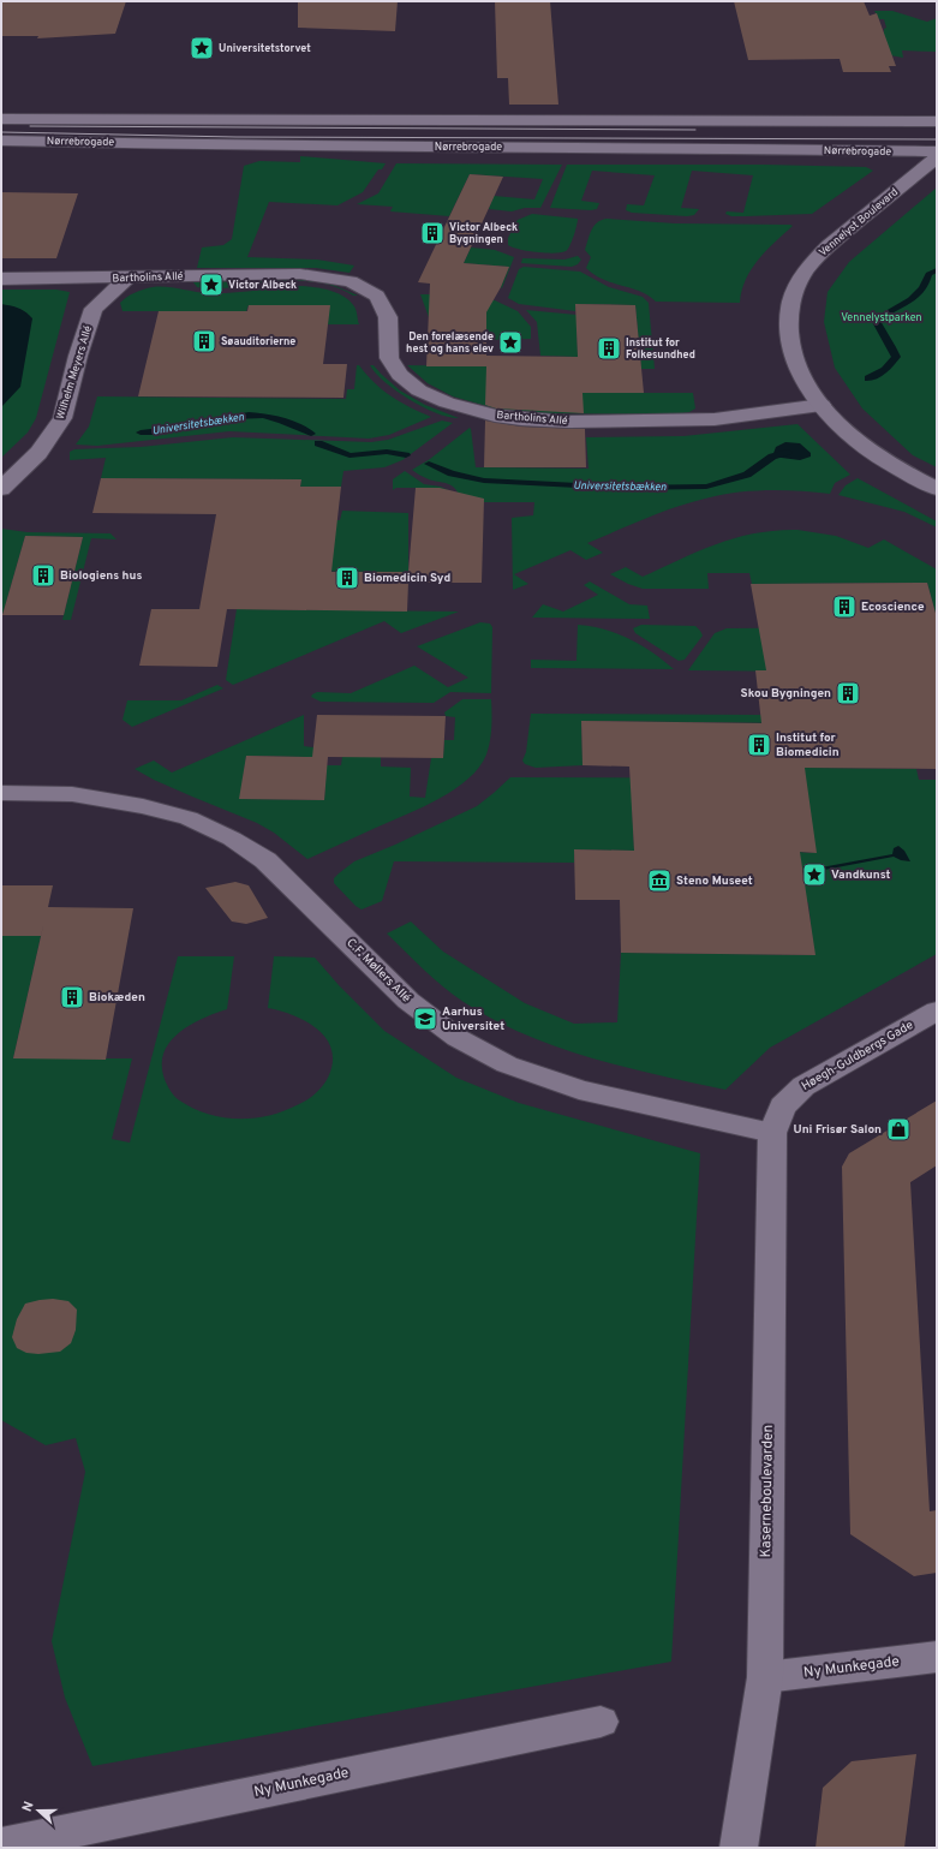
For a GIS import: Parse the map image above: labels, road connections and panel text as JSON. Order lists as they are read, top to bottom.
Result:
{
  "streets": {
    "street": [
      "Nørrebrogade",
      "Vennelyst Boulevard",
      "Bartholins Allé",
      "Wilhelm Meyers Allé",
      "C.F. Møllers Allé",
      "Høegh-Guldbergs Gade",
      "Kaserneboulevarden",
      "Ny Munkegade"
    ]
  },
  "crossings": [
    ["Vennelyst Boulevard", "Bartholins Allé"],
    ["Bartholins Allé", "Wilhelm Meyers Allé"],
    ["C.F. Møllers Allé", "Høegh-Guldbergs Gade"],
    ["C.F. Møllers Allé", "Kaserneboulevarden"],
    ["Høegh-Guldbergs Gade", "Kaserneboulevarden"],
    ["Kaserneboulevarden", "Ny Munkegade"]
  ],
  "water": ["Universitetsbækken"],
  "parks": ["Vennelystparken"],
  "places": {
    "place": [
      "Universitetstorvet",
      "Victor Albeck",
      "Den forelæsende hest og hans elev",
      "Vandkunst"
    ],
    "building": [
      "Victor Albeck Bygningen",
      "Søauditorierne",
      "Institut for Folkesundhed",
      "Biologiens hus",
      "Biomedicin Syd",
      "Ecoscience",
      "Skou Bygningen",
      "Institut for Biomedicin",
      "Biokæden"
    ],
    "museum": ["Steno Museet"],
    "school or university": ["Aarhus Universitet"],
    "shop": ["Uni Frisør Salon"]
  },
  "north": "left"
}
